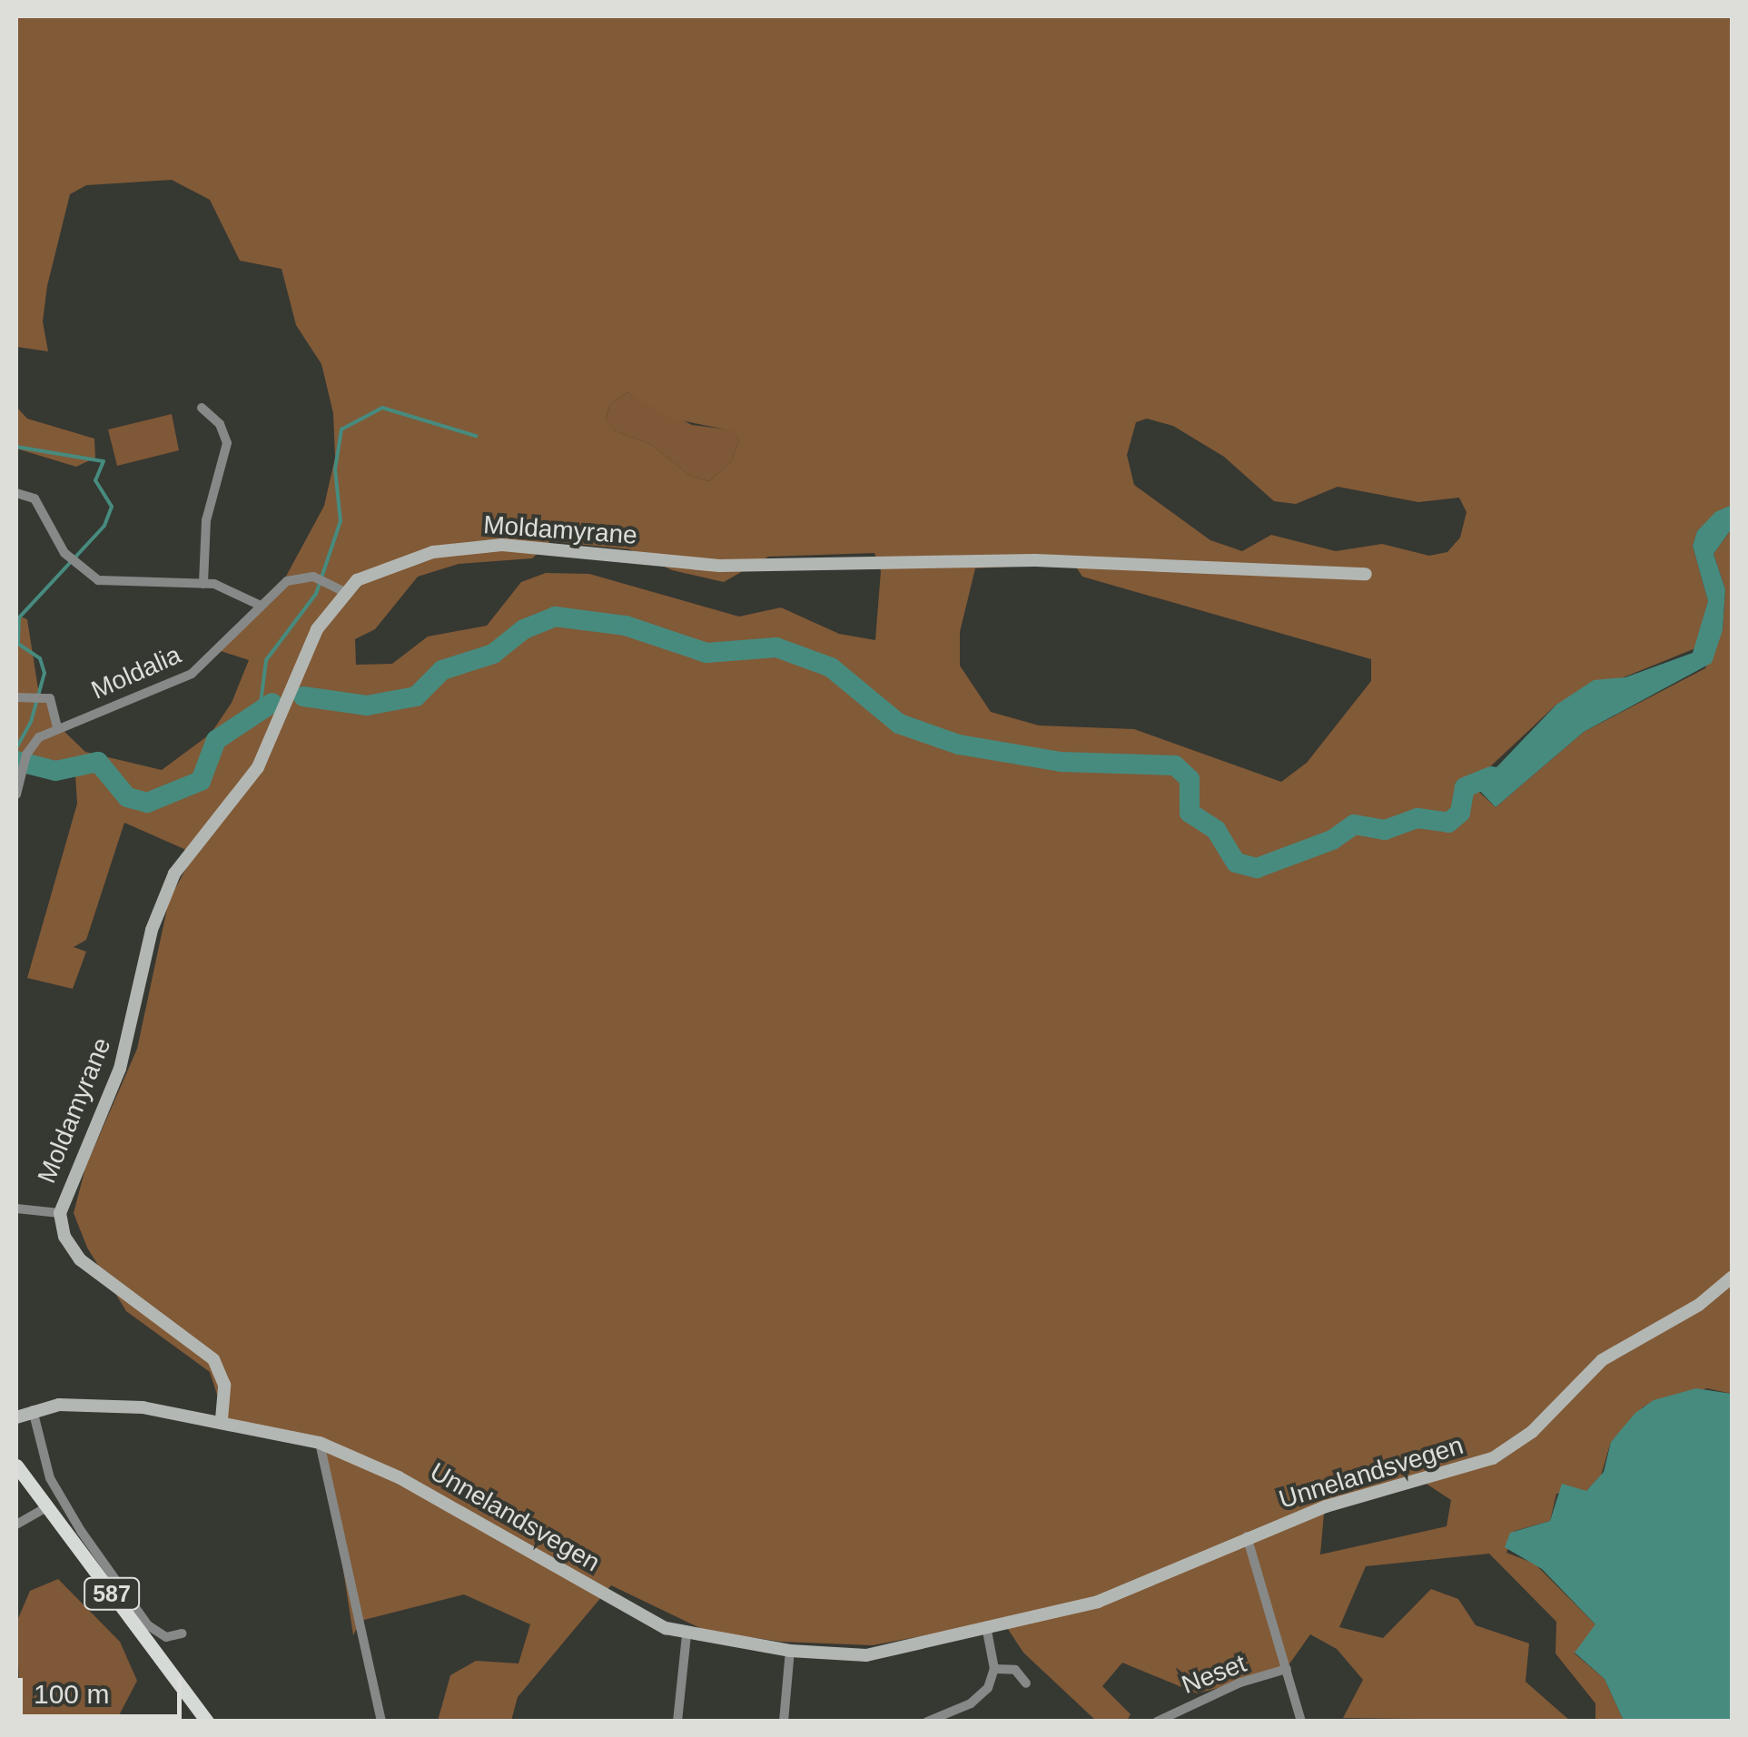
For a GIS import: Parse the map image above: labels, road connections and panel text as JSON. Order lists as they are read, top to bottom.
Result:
{
  "streets": {
    "main road": ["587"],
    "street": [
      "Moldamyrane",
      "Moldalia",
      "Unnelandsvegen",
      "Neset"
    ]
  },
  "crossings": [
    ["Moldamyrane", "Moldalia"],
    ["Unnelandsvegen", "Neset"]
  ],
  "scale_bar": "100 m"
}
